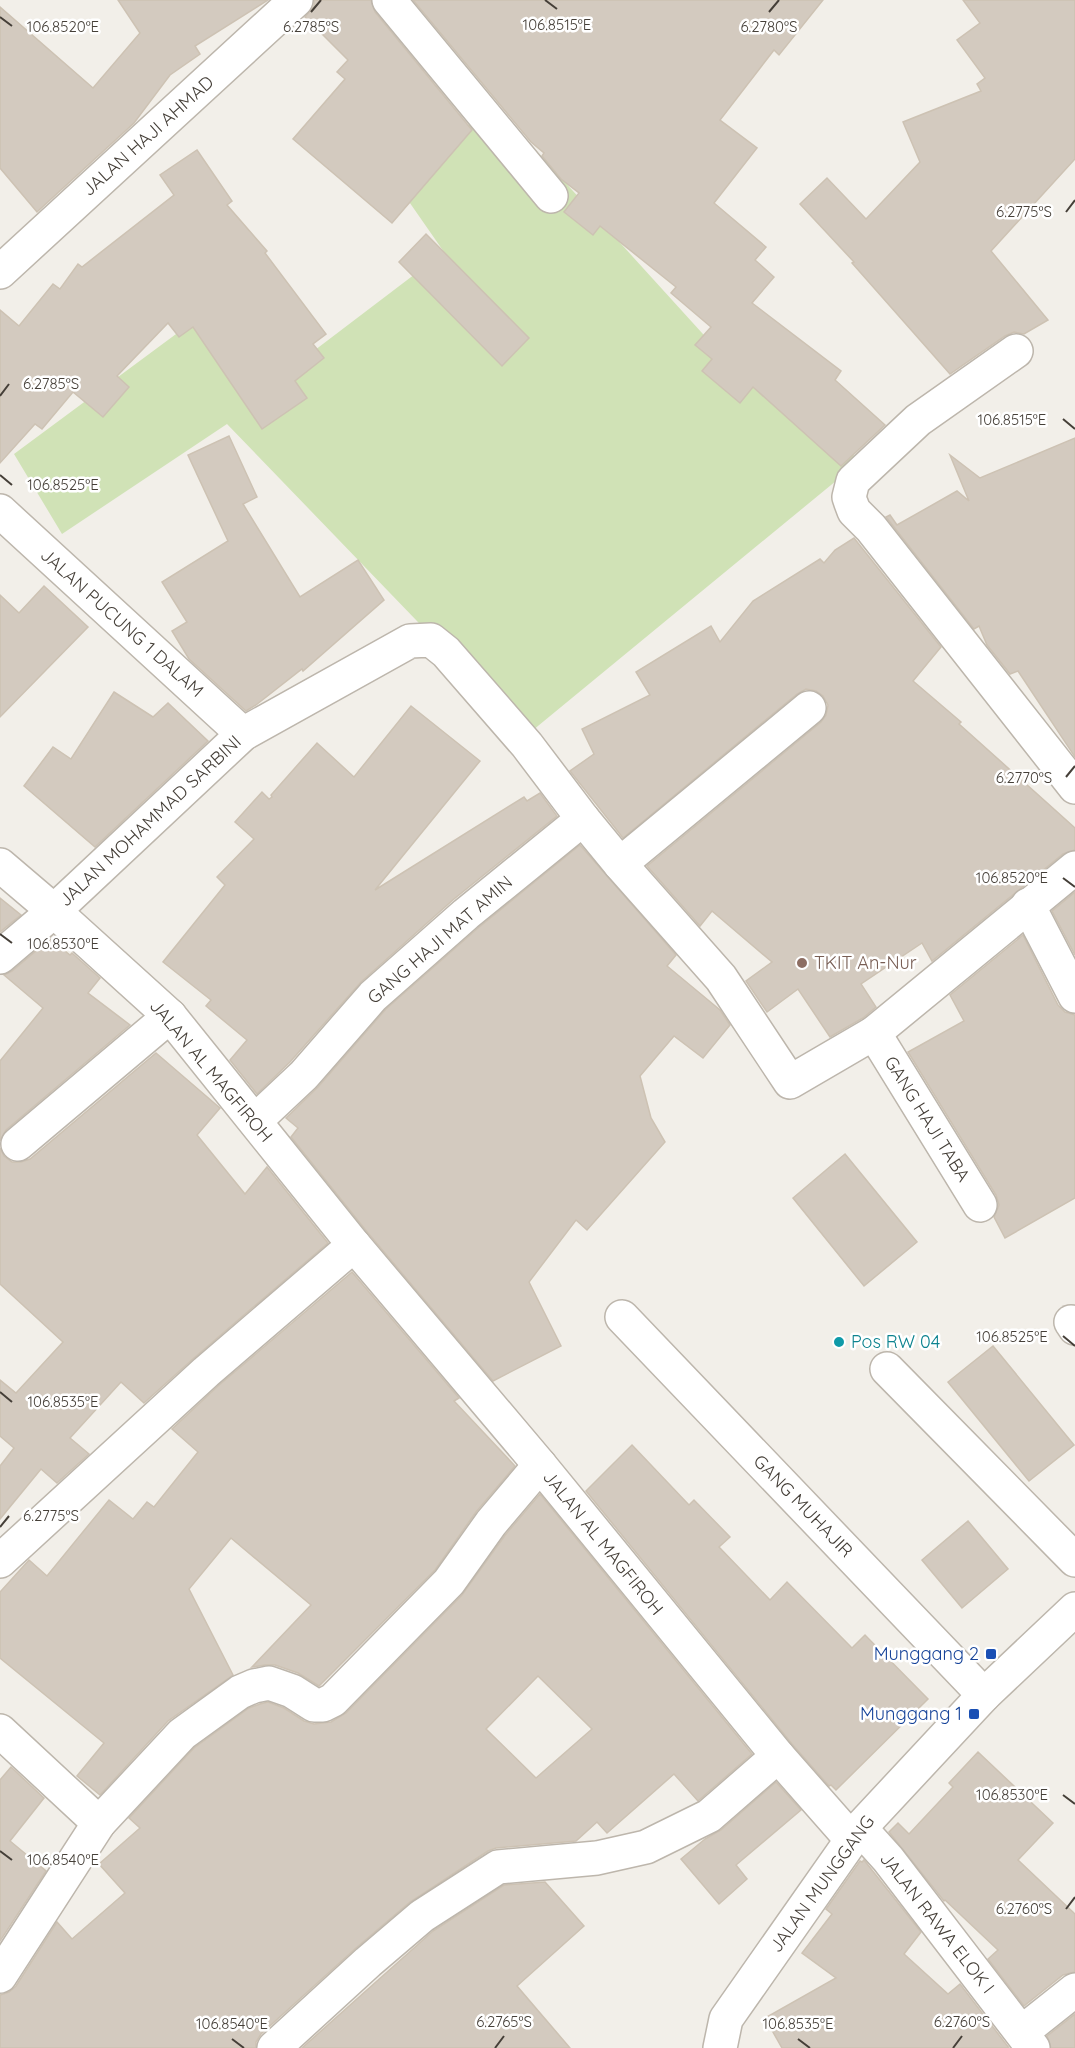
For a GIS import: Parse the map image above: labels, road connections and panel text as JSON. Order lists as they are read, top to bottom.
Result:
{
  "streets": {
    "street": [
      "JALAN HAJI AHMAD",
      "JALAN PUCUNG 1 DALAM",
      "JALAN MOHAMMAD SARBINI",
      "GANG HAJI MAT AMIN",
      "JALAN AL MAGFIROH",
      "GANG HAJI TABA",
      "GANG MUHAJIR",
      "JALAN MUNGGANG",
      "JALAN RAWA ELOK I"
    ]
  },
  "crossings": [
    ["JALAN PUCUNG 1 DALAM", "JALAN MOHAMMAD SARBINI"],
    ["JALAN MOHAMMAD SARBINI", "GANG HAJI MAT AMIN"],
    ["JALAN MOHAMMAD SARBINI", "JALAN AL MAGFIROH"],
    ["JALAN MOHAMMAD SARBINI", "GANG HAJI TABA"],
    ["GANG HAJI MAT AMIN", "JALAN AL MAGFIROH"],
    ["JALAN AL MAGFIROH", "JALAN MUNGGANG"],
    ["JALAN AL MAGFIROH", "JALAN RAWA ELOK I"],
    ["GANG MUHAJIR", "JALAN MUNGGANG"],
    ["JALAN MUNGGANG", "JALAN RAWA ELOK I"]
  ],
  "places": {
    "other": ["TKIT An-Nur", "Pos RW 04"],
    "transit": ["Munggang 2", "Munggang 1"]
  },
  "coordinates": [
    "106.8515°E",
    "106.8520°E",
    "6.2785°S",
    "6.2780°S",
    "6.2775°S",
    "106.8525°E",
    "6.2770°S",
    "106.8530°E",
    "106.8535°E",
    "106.8540°E",
    "6.2760°S",
    "6.2765°S"
  ]
}
